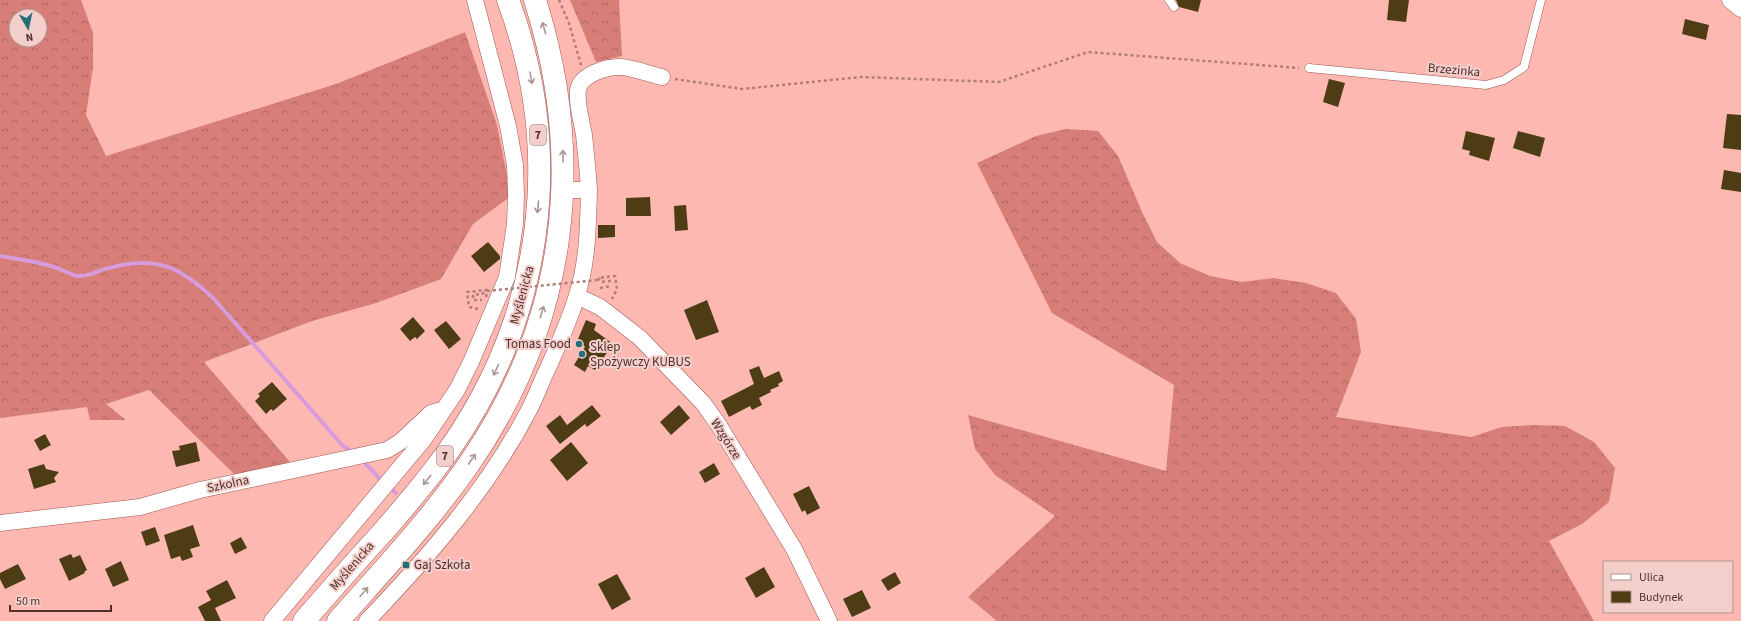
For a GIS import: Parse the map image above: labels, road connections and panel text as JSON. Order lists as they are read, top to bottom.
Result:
{
  "streets": {
    "highway": ["7", "Myślenicka"],
    "street": ["Wzgórze", "Szkolna"],
    "lane": ["Brzezinka"]
  },
  "places": {
    "other": ["Tomas Food", "Sklep Spożywczy KUBUS"],
    "transit": ["Gaj Szkoła"]
  },
  "legend": ["Ulica", "Budynek"],
  "scale_bar": "50 m",
  "north": "bottom"
}
